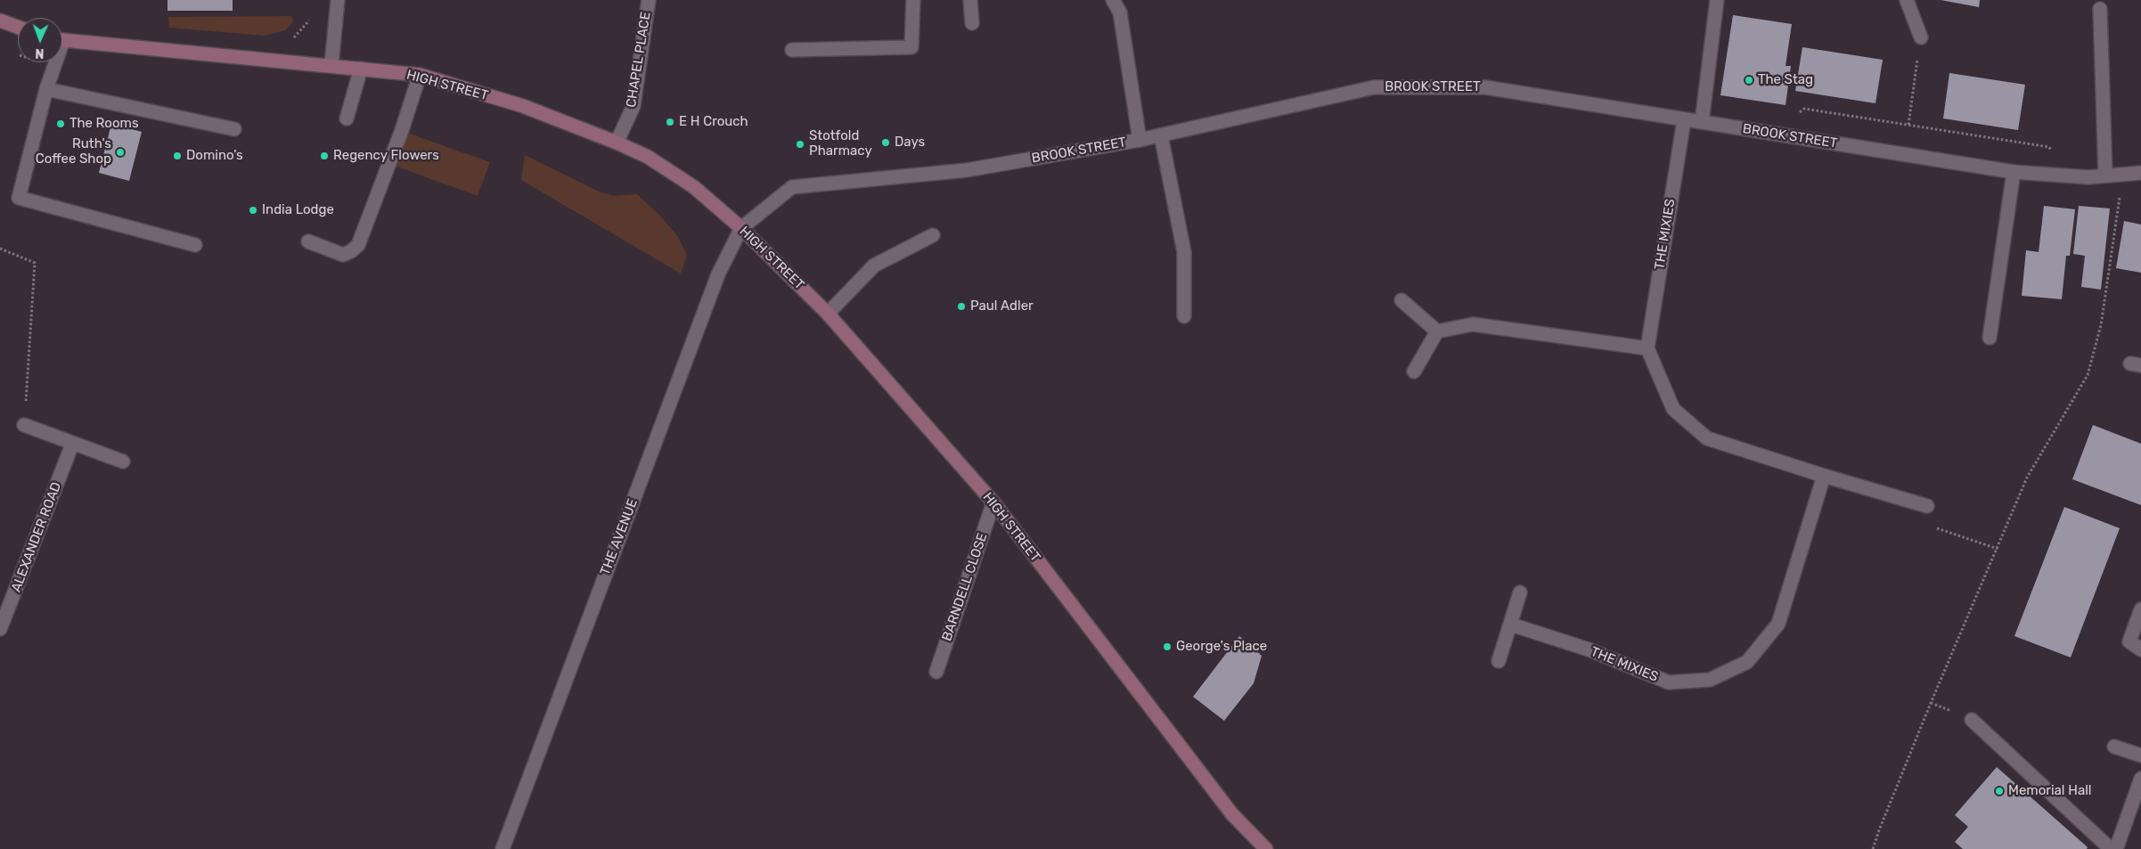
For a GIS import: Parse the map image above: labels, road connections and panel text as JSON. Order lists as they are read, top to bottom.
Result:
{
  "streets": {
    "street": [
      "CHAPEL PLACE",
      "HIGH STREET",
      "BROOK STREET",
      "THE MIXIES",
      "ALEXANDER ROAD",
      "THE AVENUE",
      "BARNDELL CLOSE"
    ]
  },
  "crossings": [
    ["CHAPEL PLACE", "HIGH STREET"],
    ["HIGH STREET", "BROOK STREET"],
    ["HIGH STREET", "THE AVENUE"],
    ["HIGH STREET", "BARNDELL CLOSE"],
    ["BROOK STREET", "THE MIXIES"],
    ["BROOK STREET", "THE AVENUE"]
  ],
  "places": [
    "The Stag",
    "E H Crouch",
    "The Rooms",
    "Days",
    "Stotfold Pharmacy",
    "Ruth's Coffee Shop",
    "Domino's",
    "Regency Flowers",
    "India Lodge",
    "Paul Adler",
    "George's Place",
    "Memorial Hall"
  ],
  "north": "bottom"
}
